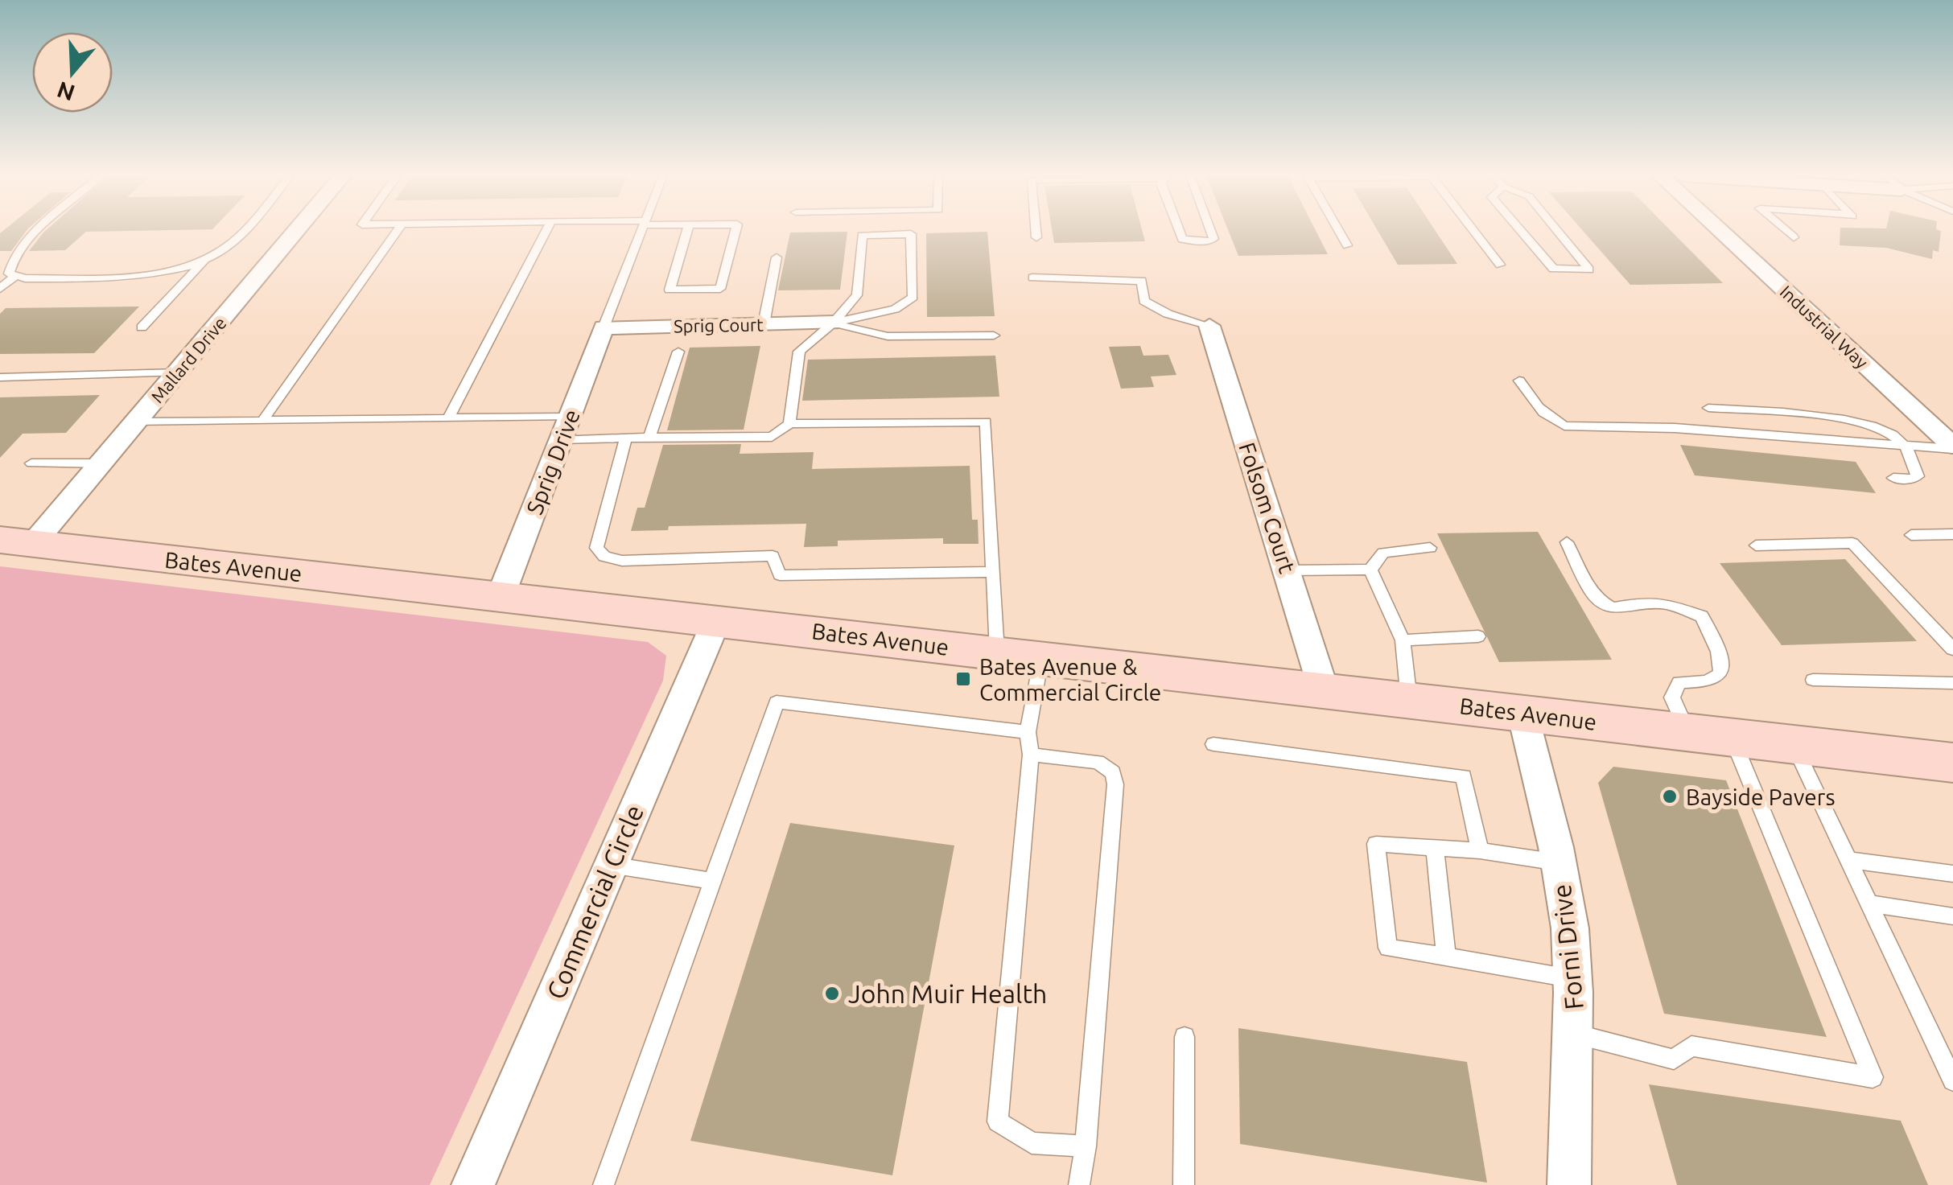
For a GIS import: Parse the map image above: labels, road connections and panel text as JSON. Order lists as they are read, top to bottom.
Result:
{
  "streets": {
    "street": [
      "Sprig Court",
      "Industrial Way",
      "Mallard Drive",
      "Sprig Drive",
      "Folsom Court",
      "Bates Avenue",
      "Commercial Circle",
      "Forni Drive"
    ]
  },
  "crossings": [
    ["Sprig Court", "Sprig Drive"],
    ["Mallard Drive", "Bates Avenue"],
    ["Sprig Drive", "Bates Avenue"],
    ["Folsom Court", "Bates Avenue"],
    ["Bates Avenue", "Commercial Circle"],
    ["Bates Avenue", "Forni Drive"]
  ],
  "places": {
    "transit": ["Bates Avenue & Commercial Circle"],
    "other": ["Bayside Pavers", "John Muir Health"]
  },
  "north": "bottom"
}
